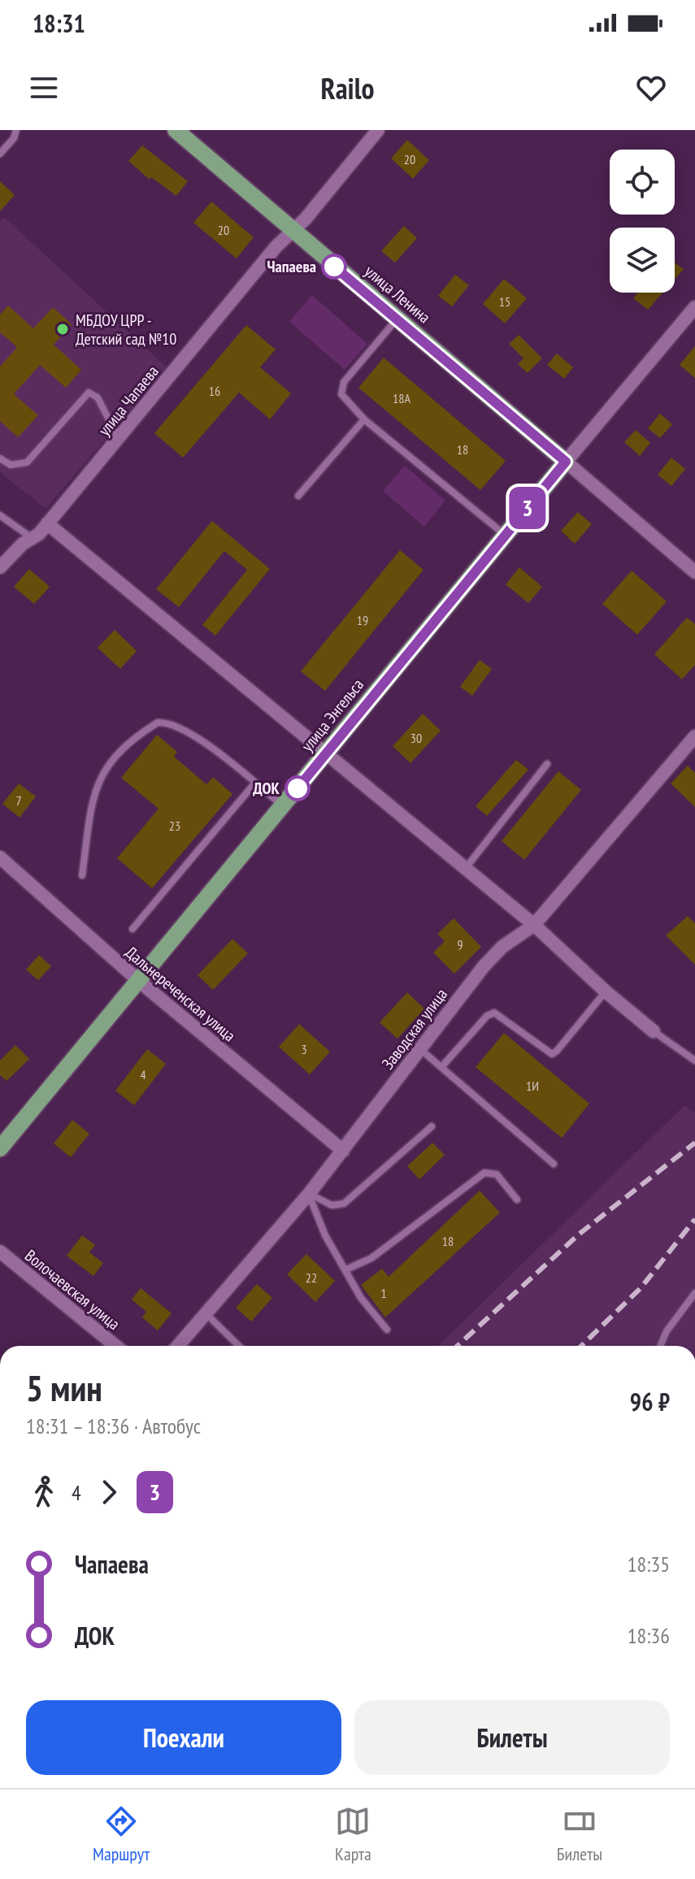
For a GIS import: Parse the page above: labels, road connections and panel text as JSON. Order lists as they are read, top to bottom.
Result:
{
  "streets": {
    "main road": ["улица Ленина", "улица Энгельса"],
    "street": [
      "улица Чапаева",
      "Дальнереченская улица",
      "Заводская улица",
      "Волочаевская улица"
    ]
  },
  "crossings": [
    ["улица Ленина", "улица Чапаева"],
    ["улица Ленина", "улица Энгельса"],
    ["улица Энгельса", "Дальнереченская улица"],
    ["Дальнереченская улица", "Заводская улица"]
  ],
  "places": ["Чапаева", "МБДОУ ЦРР - Детский сад №10", "ДОК"],
  "lines": ["bus line 3"],
  "house_numbers": [
    "20",
    "20",
    "15",
    "16",
    "18А",
    "18",
    "19",
    "30",
    "7",
    "23",
    "9",
    "3",
    "4",
    "1И",
    "18",
    "22",
    "1"
  ],
  "page": {
    "status": "18:31",
    "header": "Railo",
    "on_map": "3",
    "heading": ["5 мин", "18:31 – 18:36 · Автобус", "96 ₽"],
    "legs": ["4", "3"],
    "list": [
      {
        "name": "Чапаева",
        "value": "18:35"
      },
      {
        "name": "ДОК",
        "value": "18:36"
      }
    ],
    "buttons": ["Поехали", "Билеты"],
    "tabs": ["Маршрут", "Карта", "Билеты"]
  }
}
